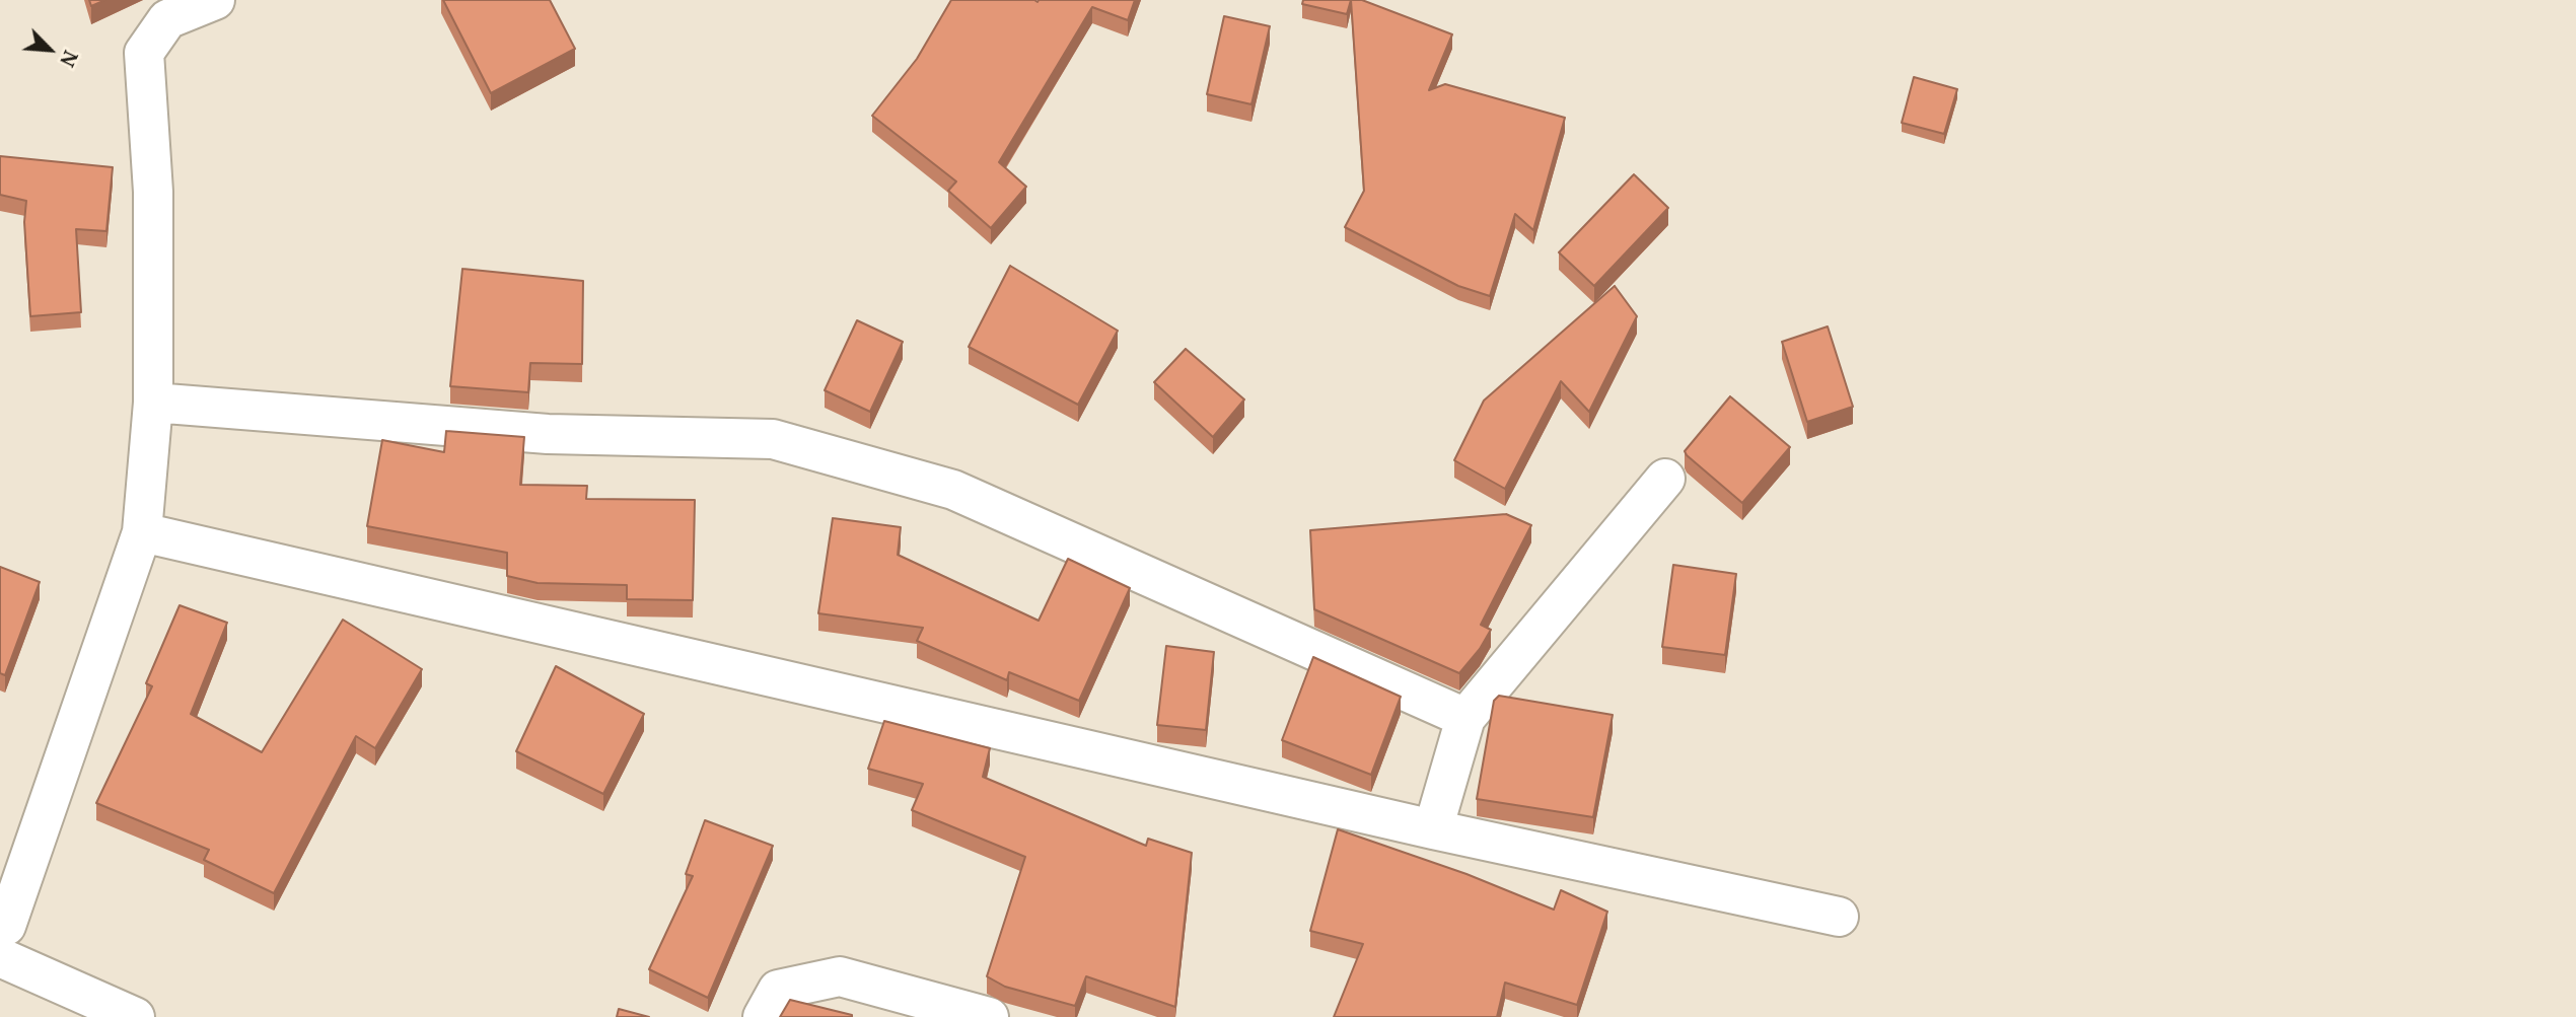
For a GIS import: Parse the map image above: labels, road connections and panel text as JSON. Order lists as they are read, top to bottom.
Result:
{
  "north": "bottom right"
}
